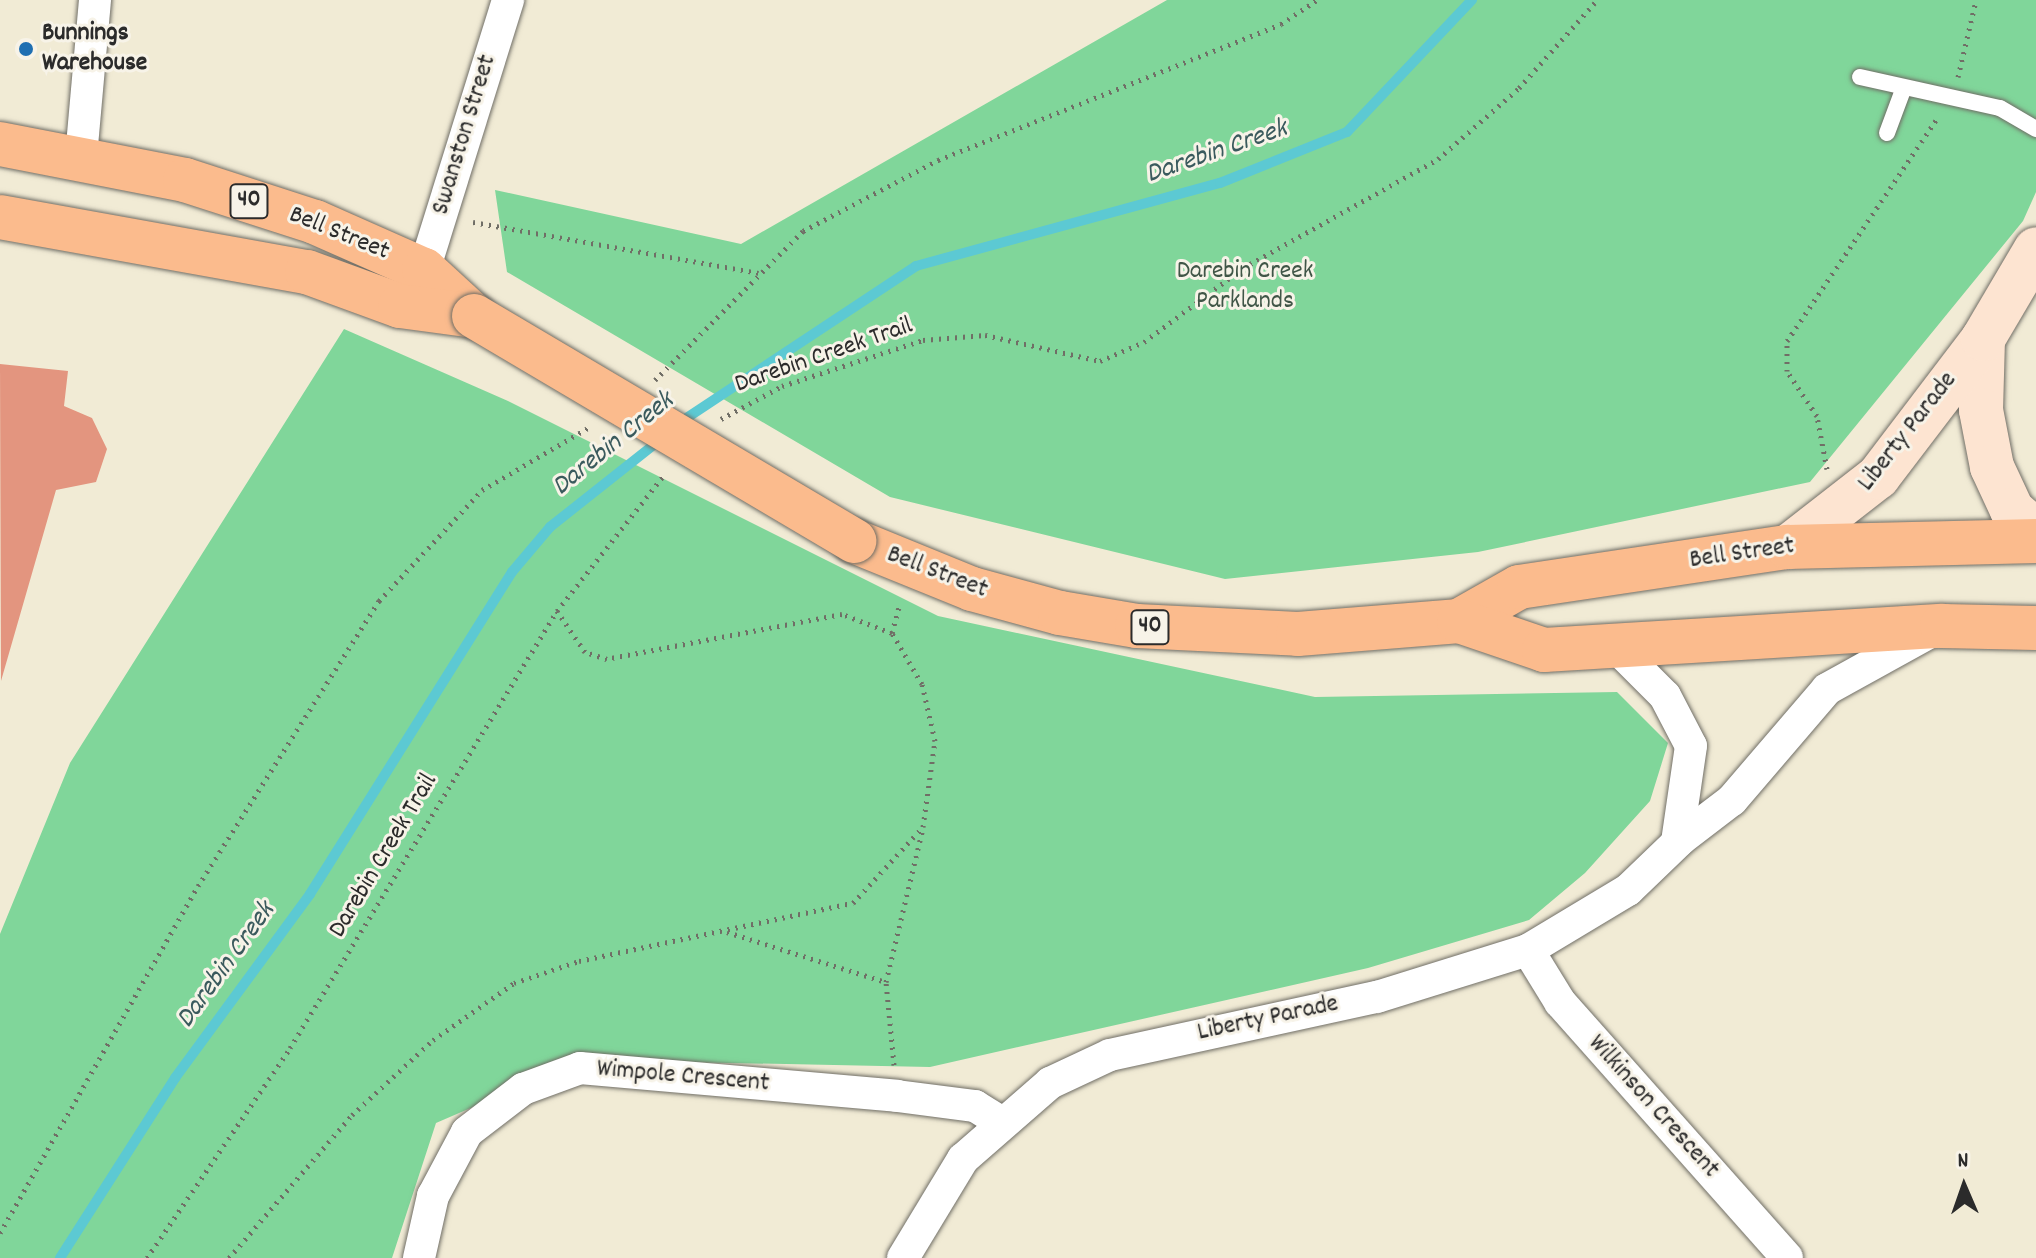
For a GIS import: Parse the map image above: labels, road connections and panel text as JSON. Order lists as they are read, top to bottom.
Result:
{
  "streets": {
    "highway": ["40", "Bell Street"],
    "street": [
      "Swanston Street",
      "Liberty Parade",
      "Wimpole Crescent",
      "Wilkinson Crescent"
    ],
    "path": ["Darebin Creek Trail"]
  },
  "crossings": [
    ["Swanston Street", "Bell Street"],
    ["Bell Street", "Liberty Parade"],
    ["Liberty Parade", "Wimpole Crescent"],
    ["Liberty Parade", "Wilkinson Crescent"]
  ],
  "water": ["Darebin Creek"],
  "parks": ["Darebin Creek Parklands"],
  "places": ["Bunnings Warehouse"],
  "north": "top"
}
